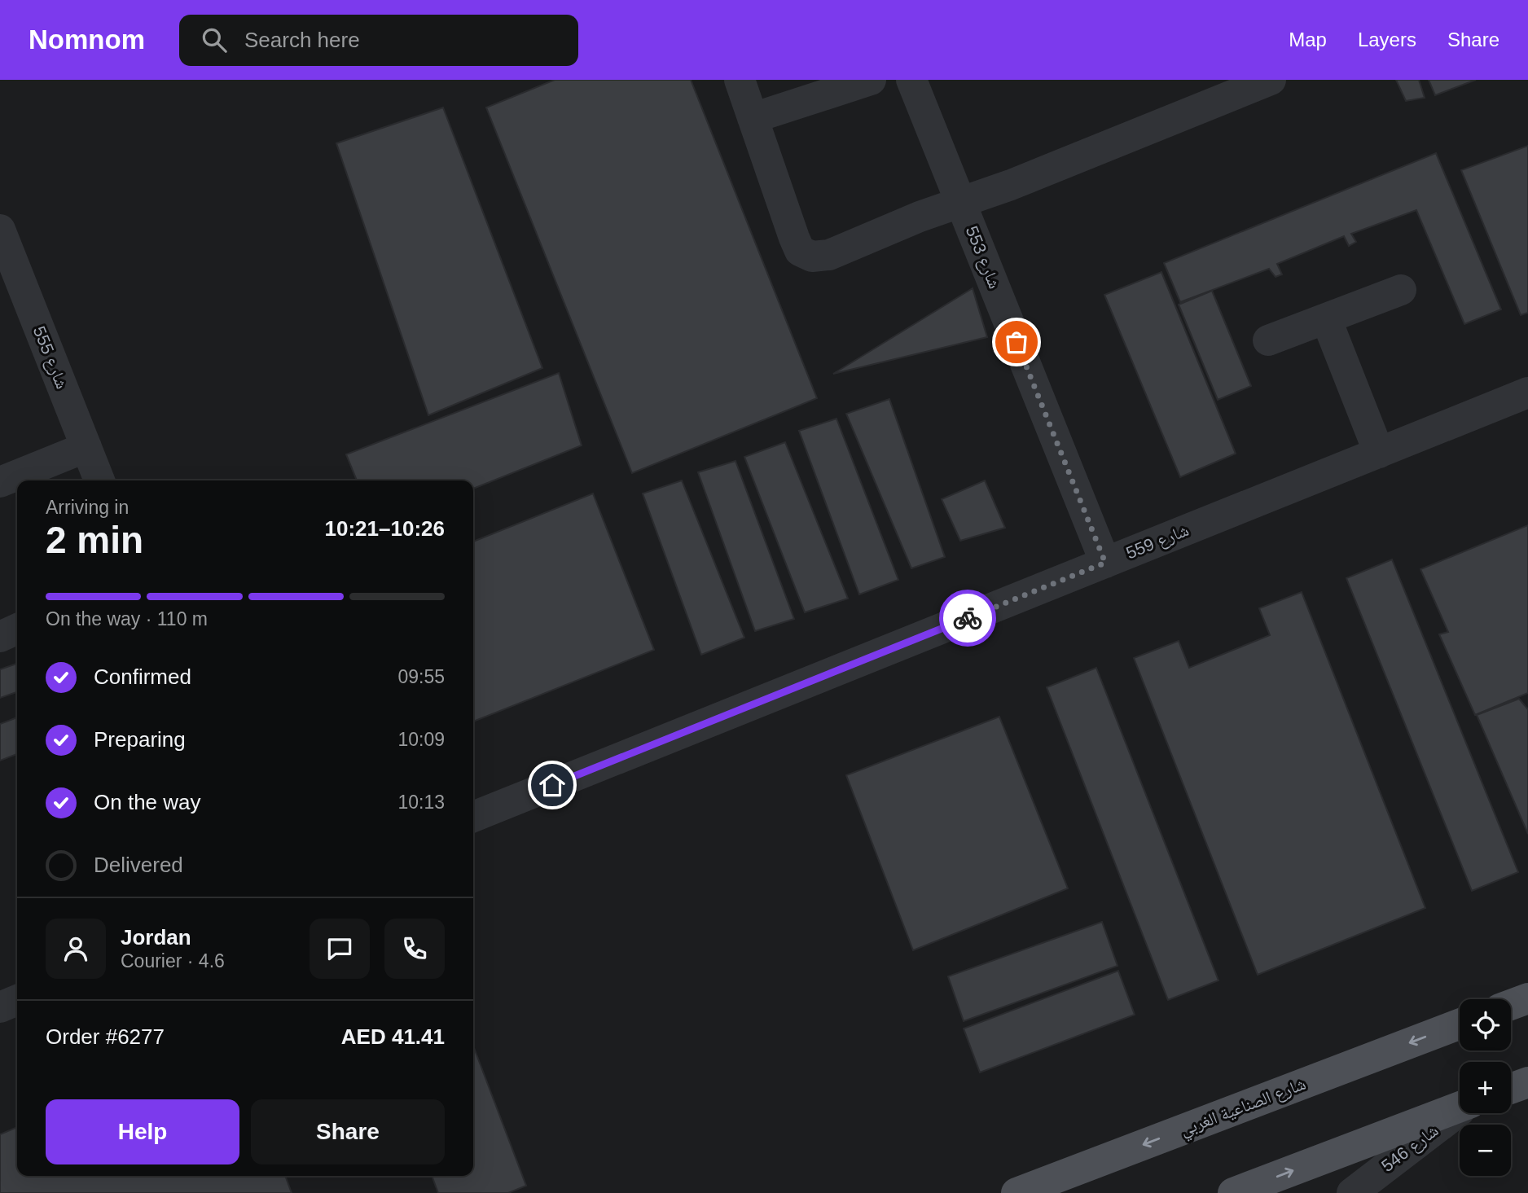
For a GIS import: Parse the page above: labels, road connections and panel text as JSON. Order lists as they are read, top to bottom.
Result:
{
  "streets": {
    "main road": ["شارع الصناعية الغربي"],
    "street": [
      "شارع 553",
      "شارع 555",
      "شارع 559",
      "شارع 546"
    ]
  },
  "crossings": [
    ["شارع 553", "شارع 559"]
  ],
  "page": {
    "header": "Nomnom",
    "search": "Search here",
    "nav": ["Map", "Layers", "Share"],
    "heading": ["2 min", "Arriving in", "10:21–10:26"],
    "panel": [
      "Jordan",
      "Courier · 4.6",
      "Order #6277",
      "AED 41.41"
    ],
    "bar": "On the way · 110 m",
    "list": [
      ["Confirmed", "09:55"],
      ["Preparing", "10:09"],
      ["On the way", "10:13"],
      "Delivered"
    ],
    "map_buttons": ["+", "−"],
    "buttons": ["Help", "Share"]
  }
}
